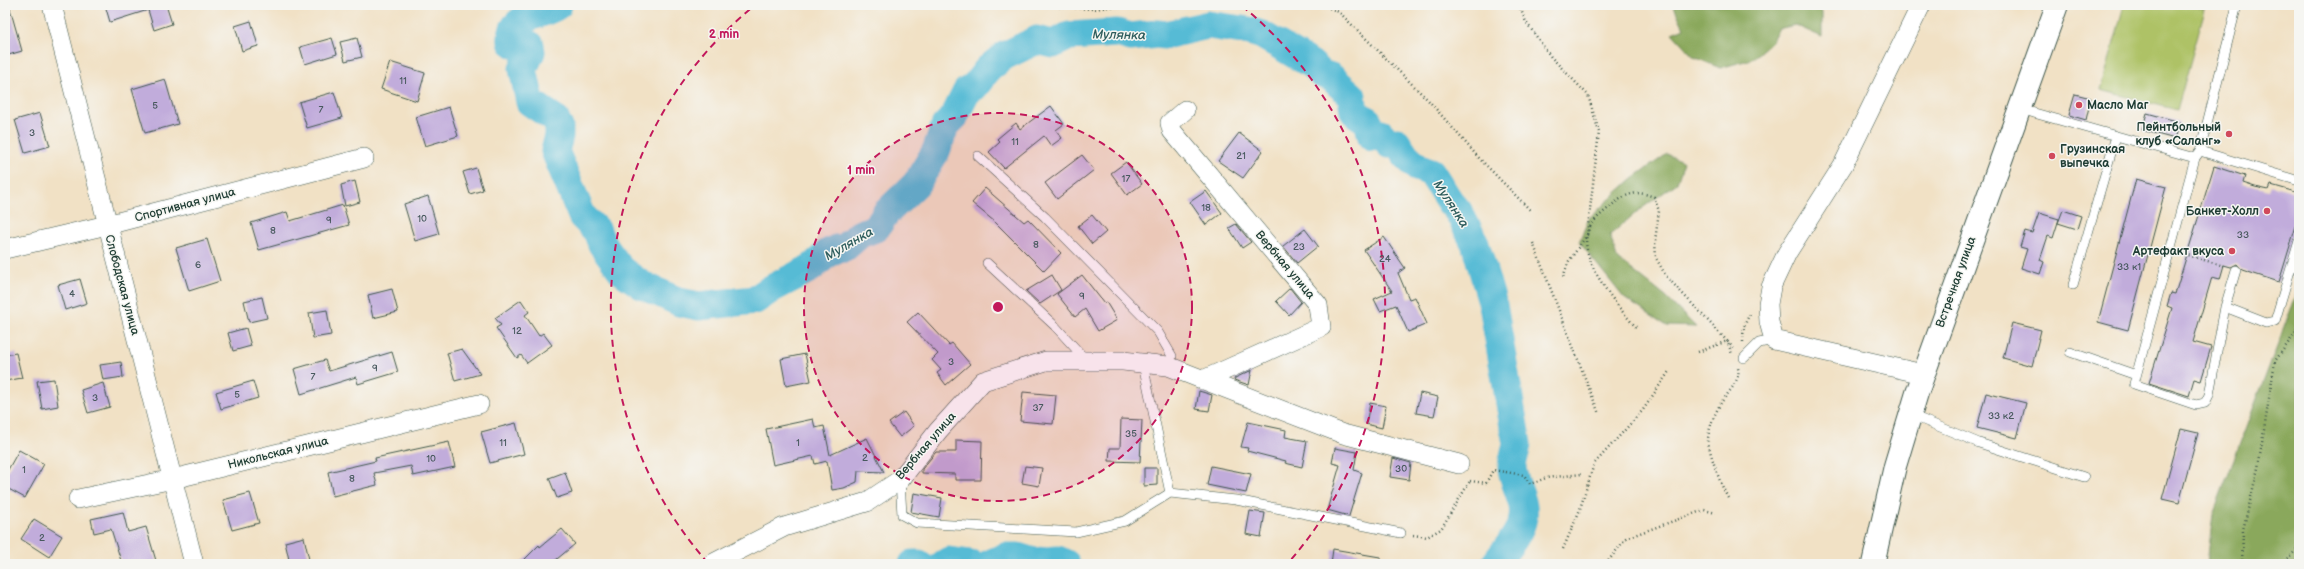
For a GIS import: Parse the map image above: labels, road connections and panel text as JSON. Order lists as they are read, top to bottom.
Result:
{
  "streets": {
    "main road": ["Встречная улица"],
    "street": [
      "Спортивная улица",
      "Вербная улица",
      "Слободская улица",
      "Никольская улица"
    ]
  },
  "crossings": [
    ["Спортивная улица", "Слободская улица"],
    ["Слободская улица", "Никольская улица"]
  ],
  "water": ["Мулянка"],
  "places": [
    "Масло Маг",
    "Пейнтбольный клуб «Саланг»",
    "Грузинская выпечка",
    "Банкет-Холл",
    "Артефакт вкуса"
  ],
  "house_numbers": [
    "11",
    "5",
    "7",
    "3",
    "11",
    "21",
    "17",
    "18",
    "10",
    "9",
    "8",
    "33",
    "8",
    "23",
    "24",
    "6",
    "33 к1",
    "4",
    "9",
    "12",
    "3",
    "9",
    "7",
    "5",
    "3",
    "37",
    "33 к2",
    "35",
    "11",
    "1",
    "2",
    "10",
    "30",
    "1",
    "8",
    "2"
  ],
  "rings": ["2 min", "1 min"]
}
